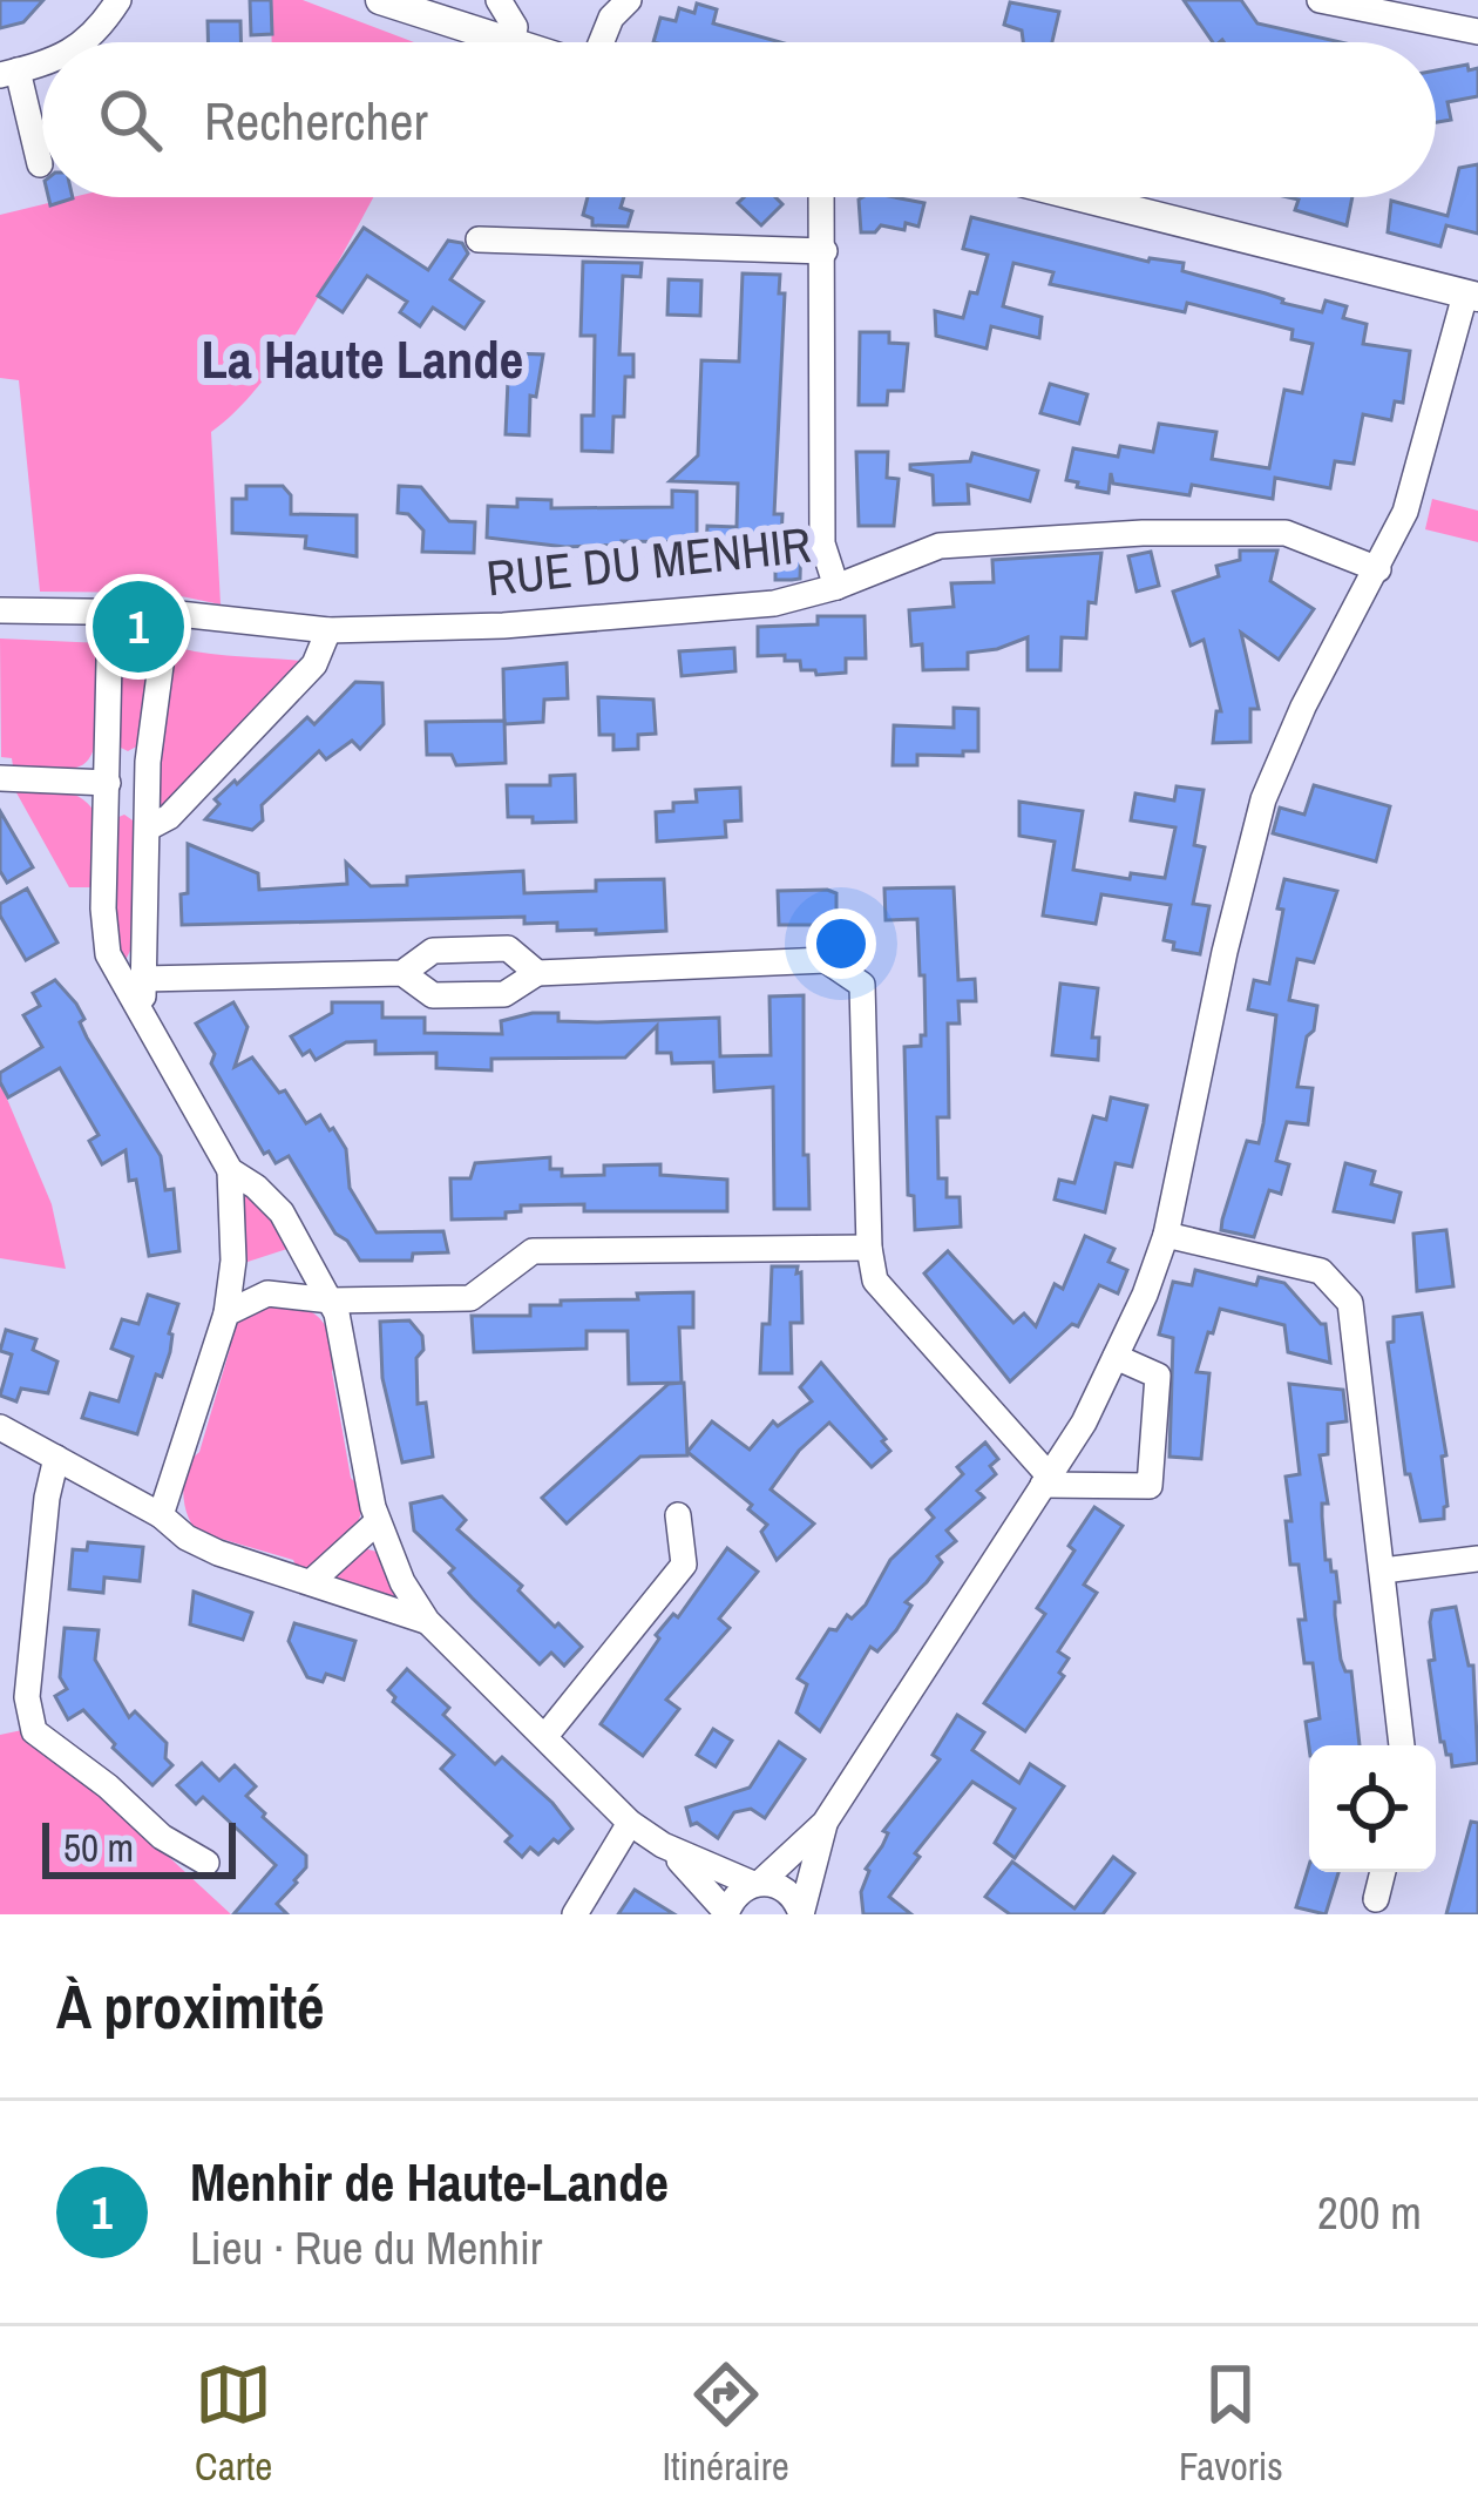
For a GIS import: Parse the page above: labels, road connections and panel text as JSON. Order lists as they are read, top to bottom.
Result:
{
  "streets": {
    "street": ["RUE DU MENHIR"]
  },
  "districts": ["La Haute Lande"],
  "scale_bar": "50 m",
  "page": {
    "search": "Rechercher",
    "pins": "1",
    "scale": "50 m",
    "heading": "À proximité",
    "list": [
      {
        "mark": "1",
        "name": "Menhir de Haute-Lande",
        "note": "Lieu · Rue du Menhir",
        "value": "200 m"
      }
    ],
    "nav": ["Carte", "Itinéraire", "Favoris"]
  }
}
